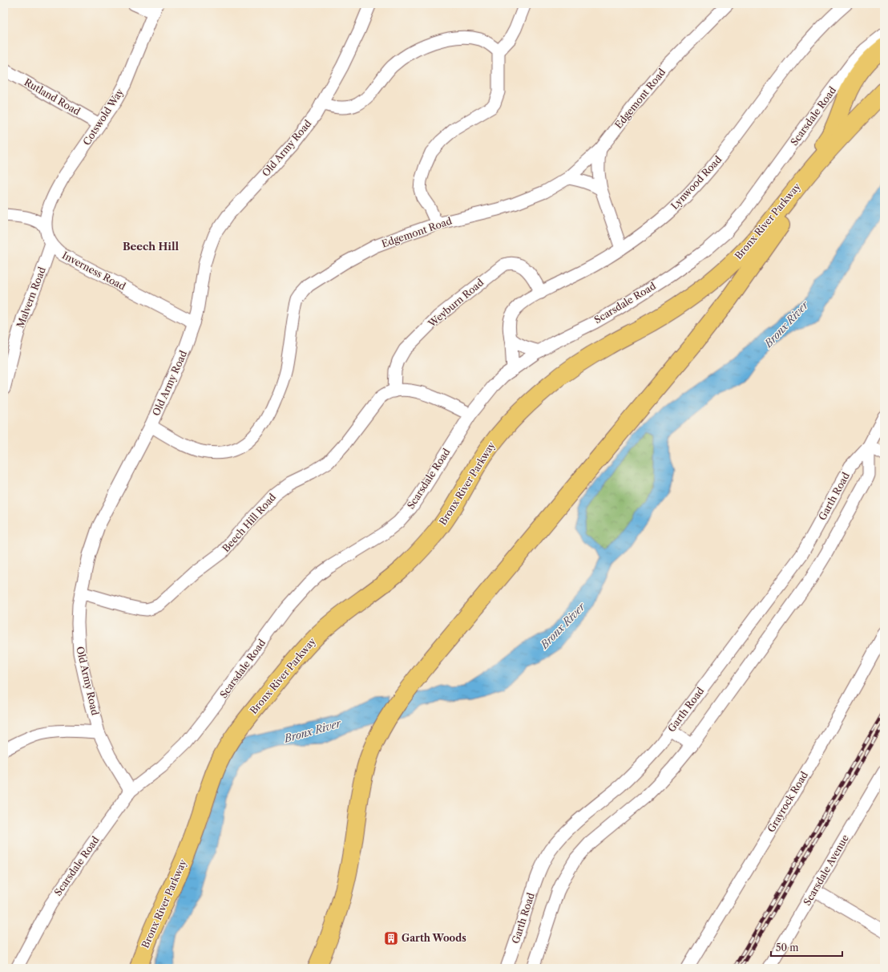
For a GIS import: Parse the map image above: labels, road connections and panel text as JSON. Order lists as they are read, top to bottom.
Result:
{
  "streets": {
    "highway": ["Bronx River Parkway"],
    "street": [
      "Rutland Road",
      "Edgemont Road",
      "Scarsdale Road",
      "Cotswold Way",
      "Old Army Road",
      "Lynwood Road",
      "Inverness Road",
      "Malvern Road",
      "Weyburn Road",
      "Garth Road",
      "Beech Hill Road",
      "Grayrock Road",
      "Scarsdale Avenue"
    ]
  },
  "crossings": [
    ["Rutland Road", "Cotswold Way"],
    ["Edgemont Road", "Old Army Road"],
    ["Scarsdale Road", "Old Army Road"],
    ["Scarsdale Road", "Lynwood Road"],
    ["Scarsdale Road", "Beech Hill Road"],
    ["Cotswold Way", "Inverness Road"],
    ["Old Army Road", "Inverness Road"],
    ["Old Army Road", "Beech Hill Road"],
    ["Lynwood Road", "Weyburn Road"],
    ["Inverness Road", "Malvern Road"],
    ["Weyburn Road", "Beech Hill Road"]
  ],
  "districts": ["Beech Hill"],
  "water": ["Bronx River"],
  "places": {
    "building": ["Garth Woods"]
  },
  "scale_bar": "50 m"
}
